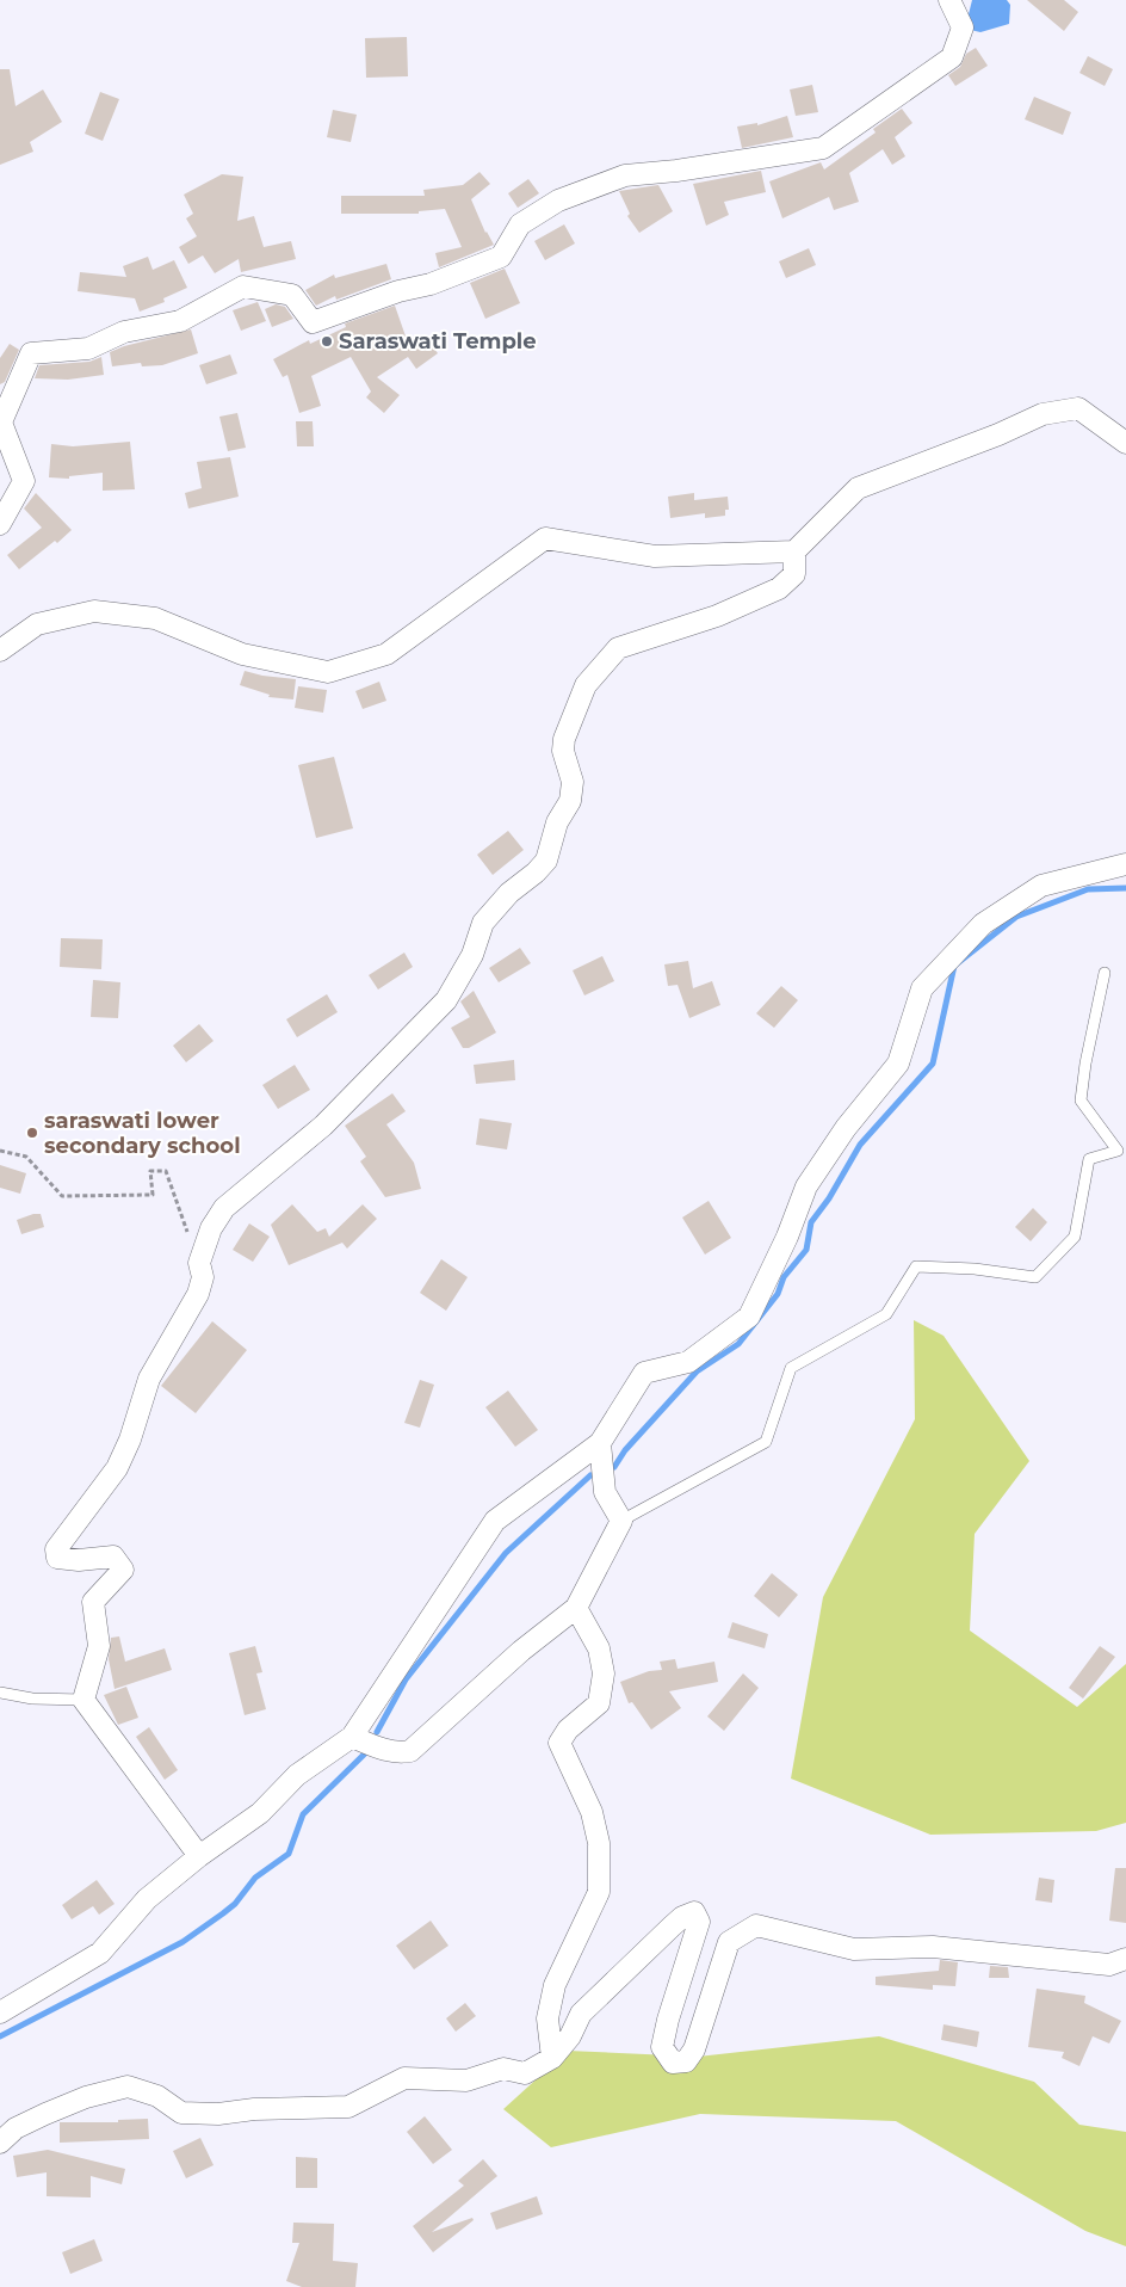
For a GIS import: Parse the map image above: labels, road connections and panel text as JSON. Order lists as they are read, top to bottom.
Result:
{
  "places": ["Saraswati Temple", "saraswati lower secondary school"]
}
